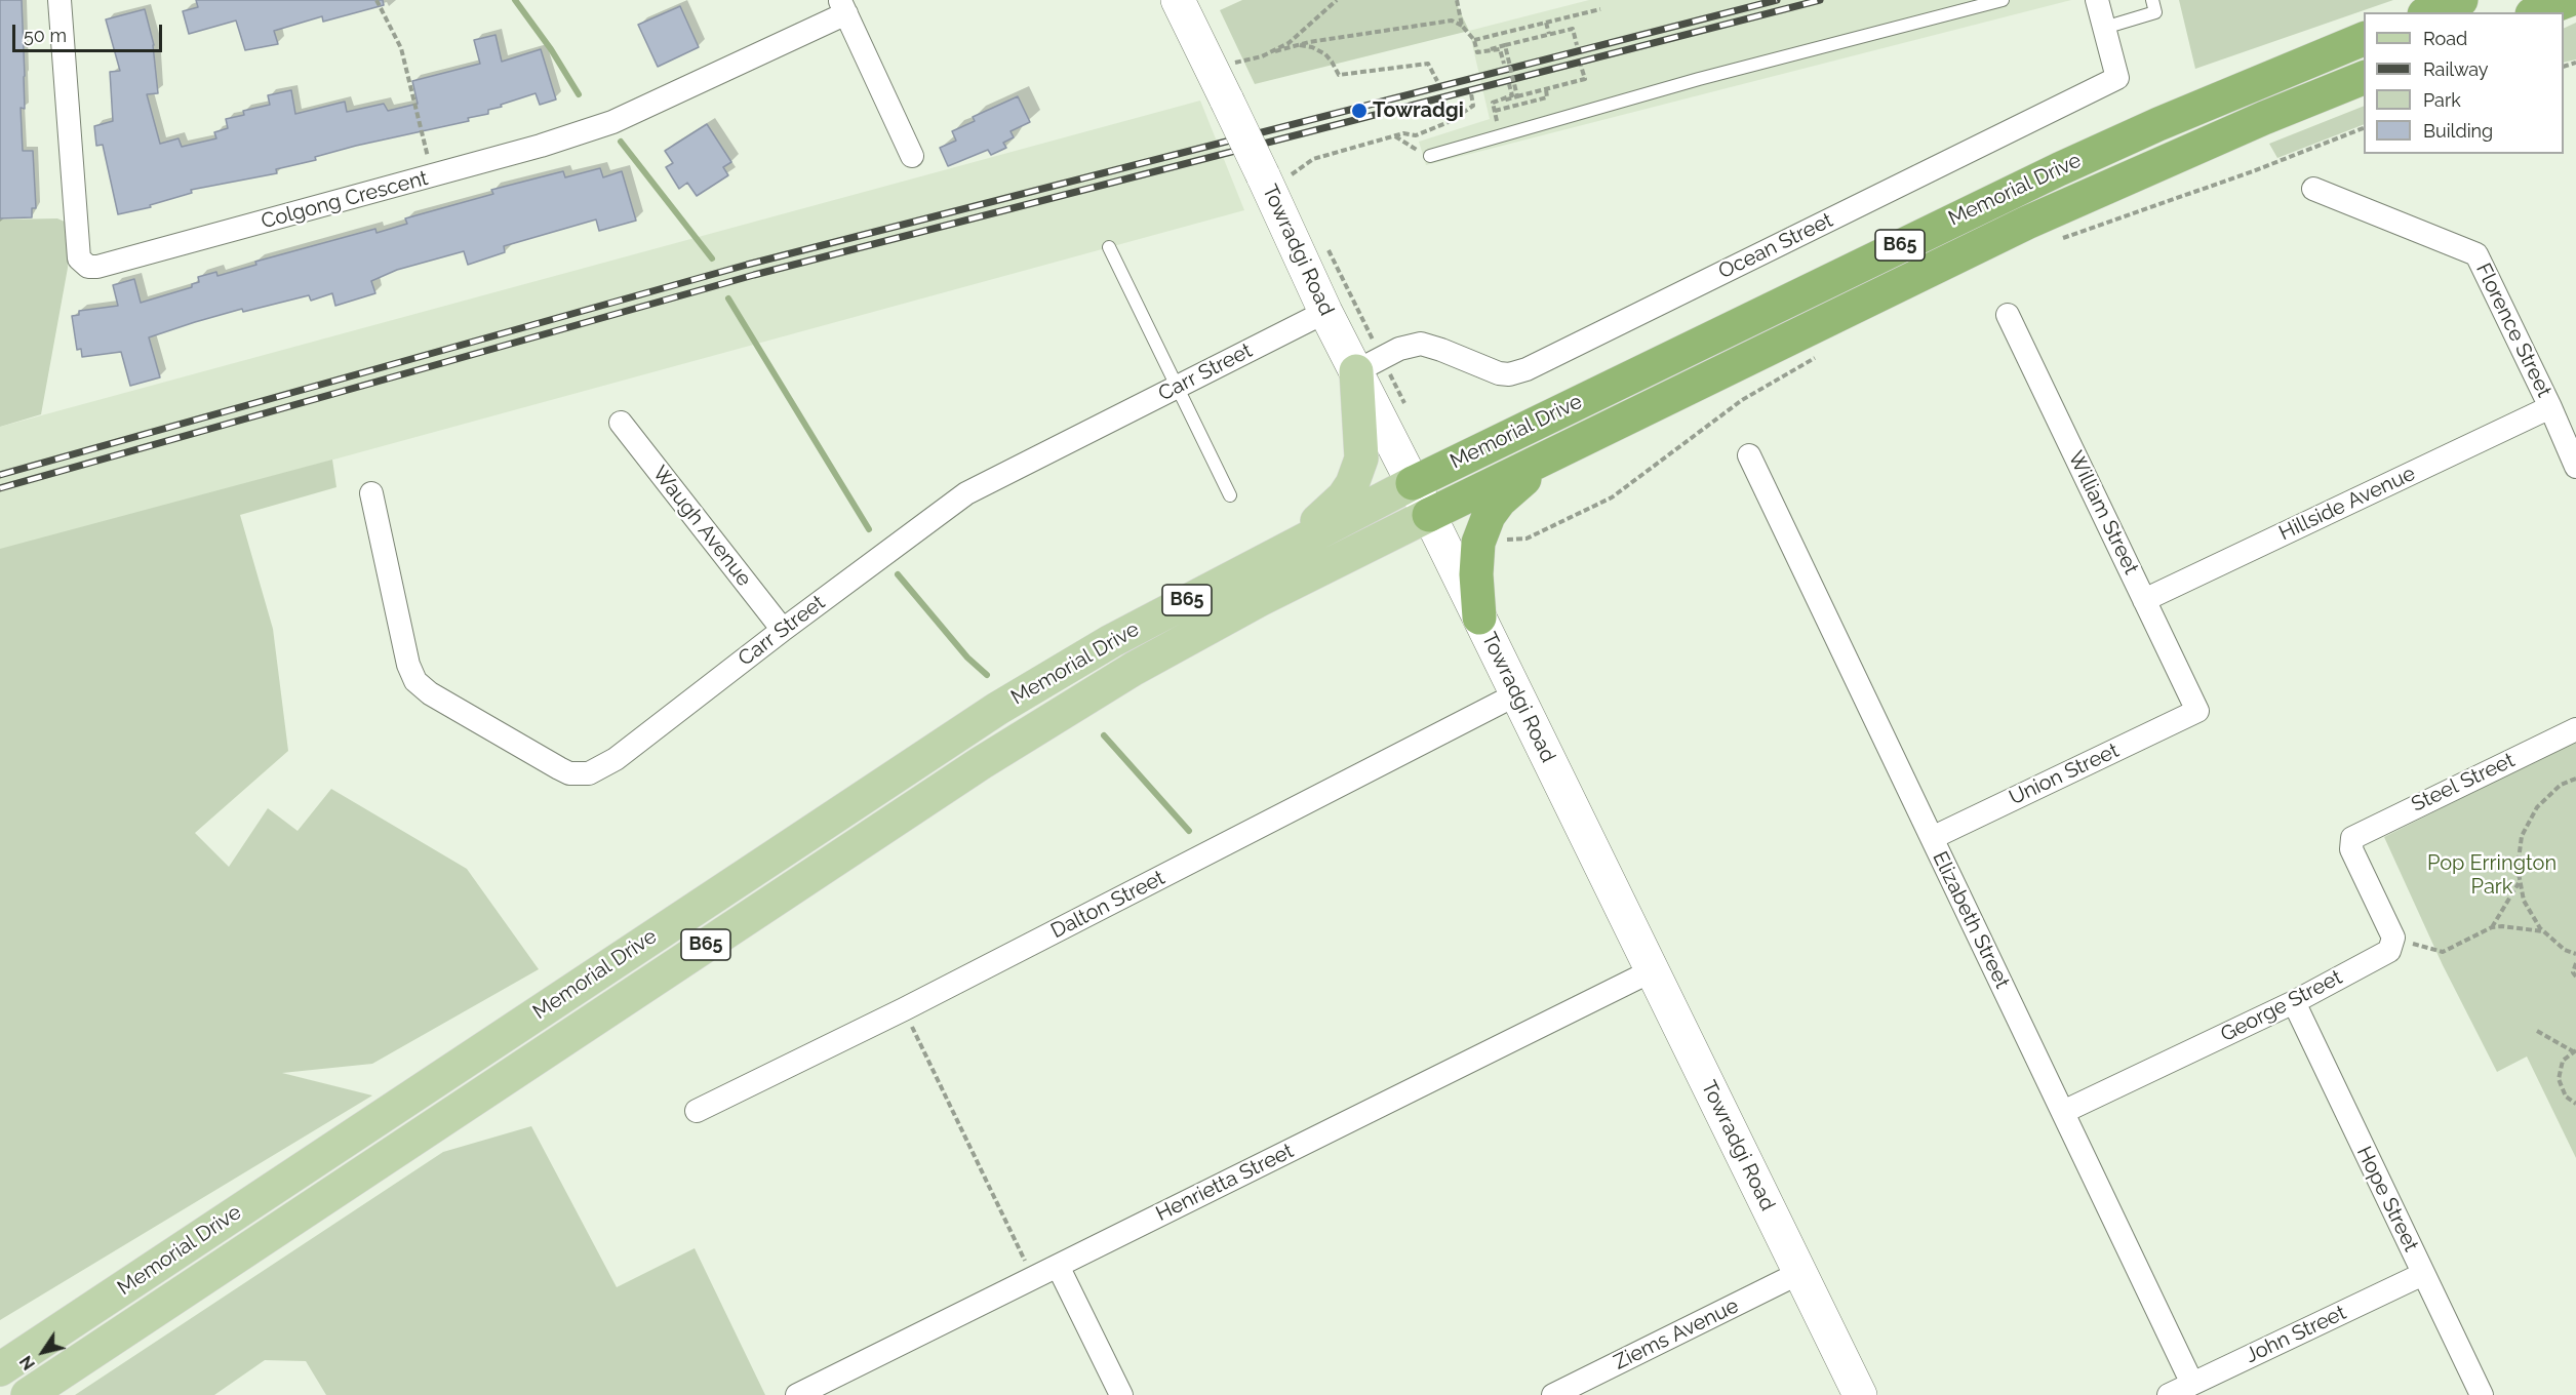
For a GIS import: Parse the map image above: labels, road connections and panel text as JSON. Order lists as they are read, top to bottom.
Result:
{
  "streets": {
    "highway": ["Memorial Drive", "B65"],
    "main road": ["Towradgi Road"],
    "street": [
      "Colgong Crescent",
      "Ocean Street",
      "Florence Street",
      "Carr Street",
      "Hillside Avenue",
      "William Street",
      "Waugh Avenue",
      "Union Street",
      "Steel Street",
      "Dalton Street",
      "Elizabeth Street",
      "George Street",
      "Henrietta Street",
      "Hope Street",
      "Ziems Avenue",
      "John Street"
    ]
  },
  "crossings": [
    ["Memorial Drive", "Towradgi Road"],
    ["Ocean Street", "Towradgi Road"],
    ["Towradgi Road", "Carr Street"],
    ["Towradgi Road", "Dalton Street"],
    ["Towradgi Road", "Henrietta Street"],
    ["Towradgi Road", "Ziems Avenue"],
    ["Florence Street", "Hillside Avenue"],
    ["Carr Street", "Waugh Avenue"],
    ["Hillside Avenue", "William Street"],
    ["William Street", "Union Street"],
    ["Union Street", "Elizabeth Street"],
    ["Steel Street", "George Street"],
    ["Elizabeth Street", "George Street"],
    ["Elizabeth Street", "John Street"],
    ["George Street", "Hope Street"],
    ["Hope Street", "John Street"]
  ],
  "parks": ["Pop Errington Park"],
  "places": ["Towradgi"],
  "legend": [
    "Road",
    "Railway",
    "Park",
    "Building"
  ],
  "scale_bar": "50 m",
  "north": "bottom left"
}
